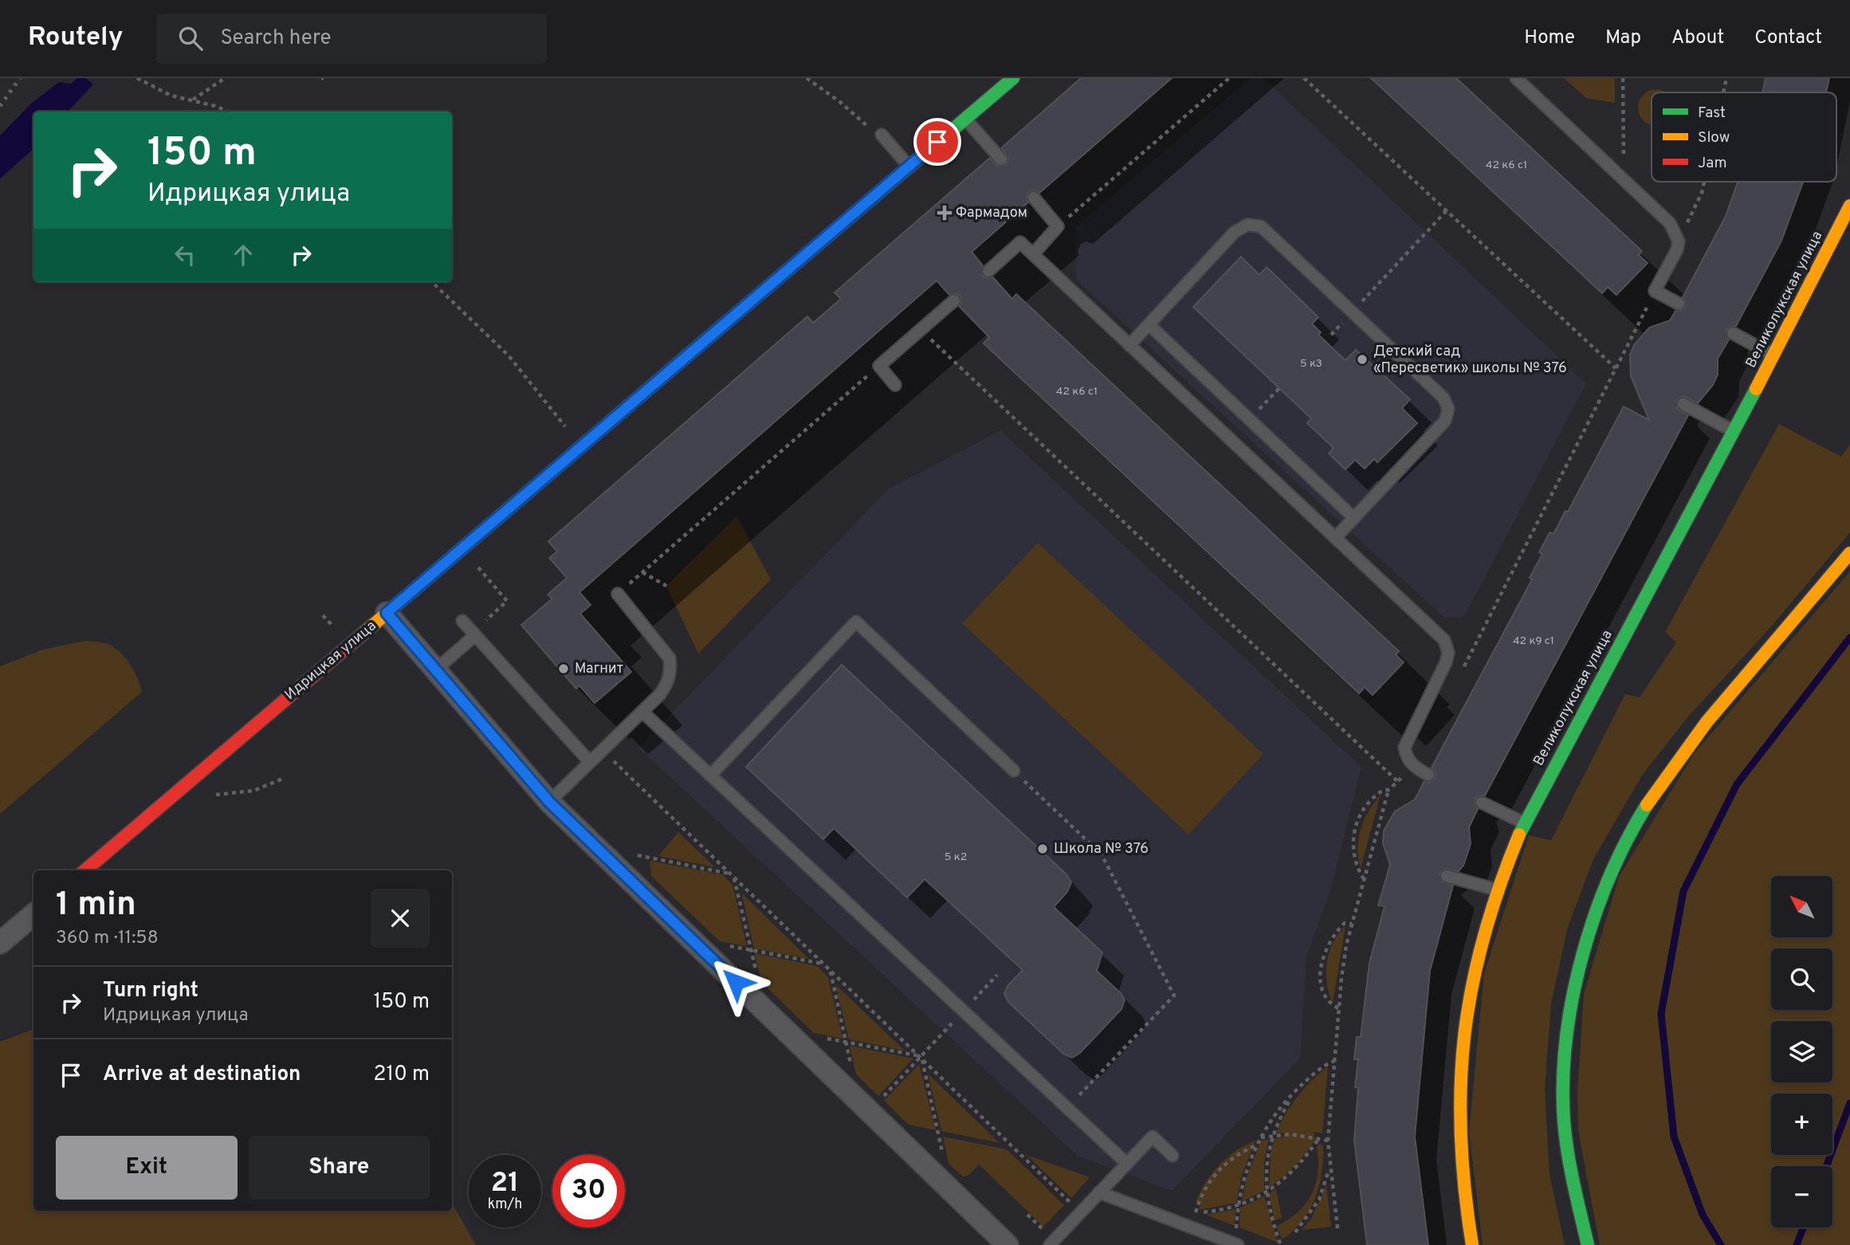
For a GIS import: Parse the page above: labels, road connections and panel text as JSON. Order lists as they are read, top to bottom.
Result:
{
  "streets": {
    "main road": ["Великолукская улица", "Идрицкая улица"]
  },
  "places": {
    "health": ["Фармадом"],
    "other": ["Детский сад «Пересветик» школы № 376", "Магнит", "Школа № 376"]
  },
  "house_numbers": [
    "42 к6 с1",
    "5 к3",
    "42 к6 с1",
    "42 к9 с1",
    "5 к2"
  ],
  "legend": ["Fast", "Slow", "Jam"],
  "north": "top left",
  "page": {
    "header": "Routely",
    "search": "Search here",
    "nav": [
      "Home",
      "Map",
      "About",
      "Contact"
    ],
    "turn": ["150 m", "Идрицкая улица"],
    "heading": ["1 min", "360 m · 11:58"],
    "map_buttons": ["+", "−"],
    "list": [
      {
        "name": "Turn right",
        "note": "Идрицкая улица",
        "value": "150 m"
      },
      {
        "name": "Arrive at destination",
        "value": "210 m"
      }
    ],
    "buttons": ["Exit", "Share"],
    "speed": "21 km/h",
    "limit": "30"
  }
}
